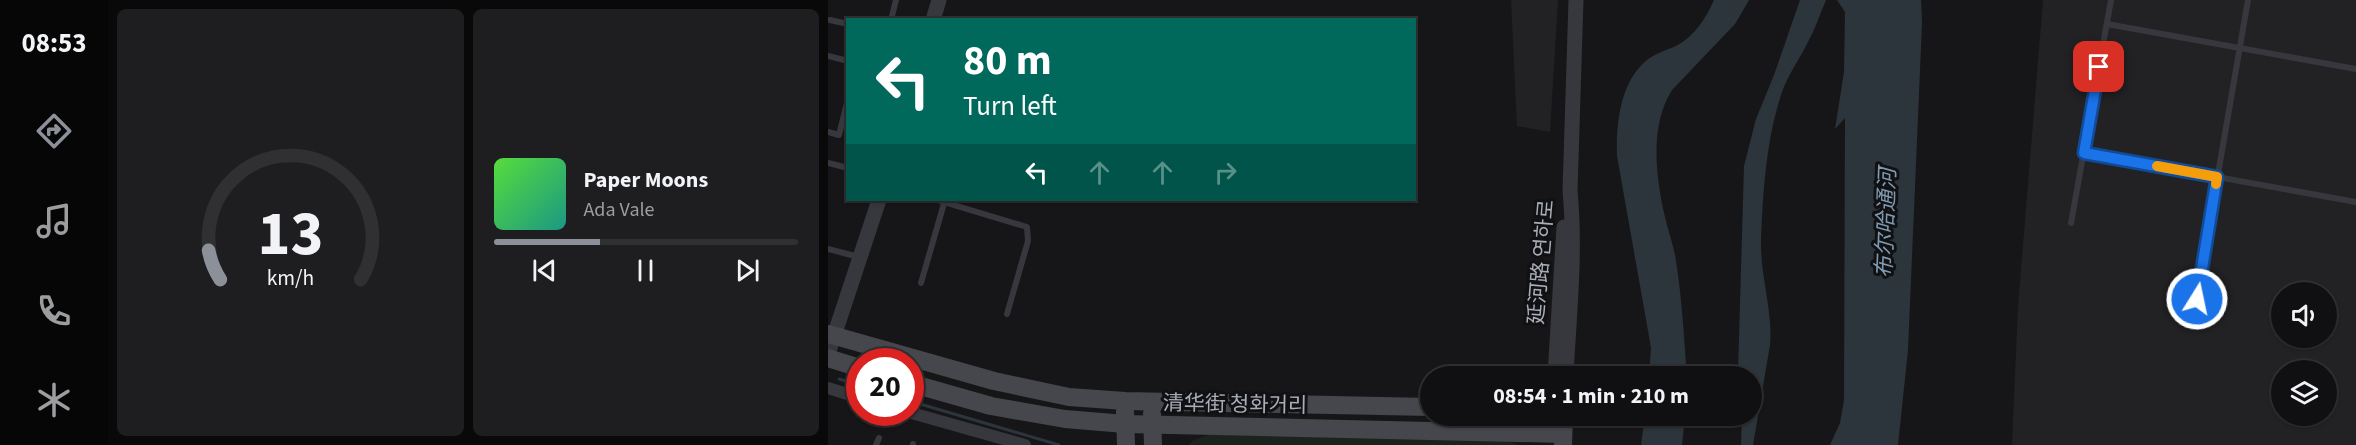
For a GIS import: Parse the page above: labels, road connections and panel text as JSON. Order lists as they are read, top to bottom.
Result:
{
  "streets": {
    "main road": ["清华街 청화거리"],
    "street": ["延河路 연하로"]
  },
  "water": ["布尔哈通河"],
  "page": {
    "tabs": "08:53",
    "turn": ["80 m", "Turn left"],
    "song": ["Paper Moons", "Ada Vale"],
    "limit": "20",
    "trip": "08:54 · 1 min · 210 m",
    "gauge": ["13", "km/h"]
  }
}
